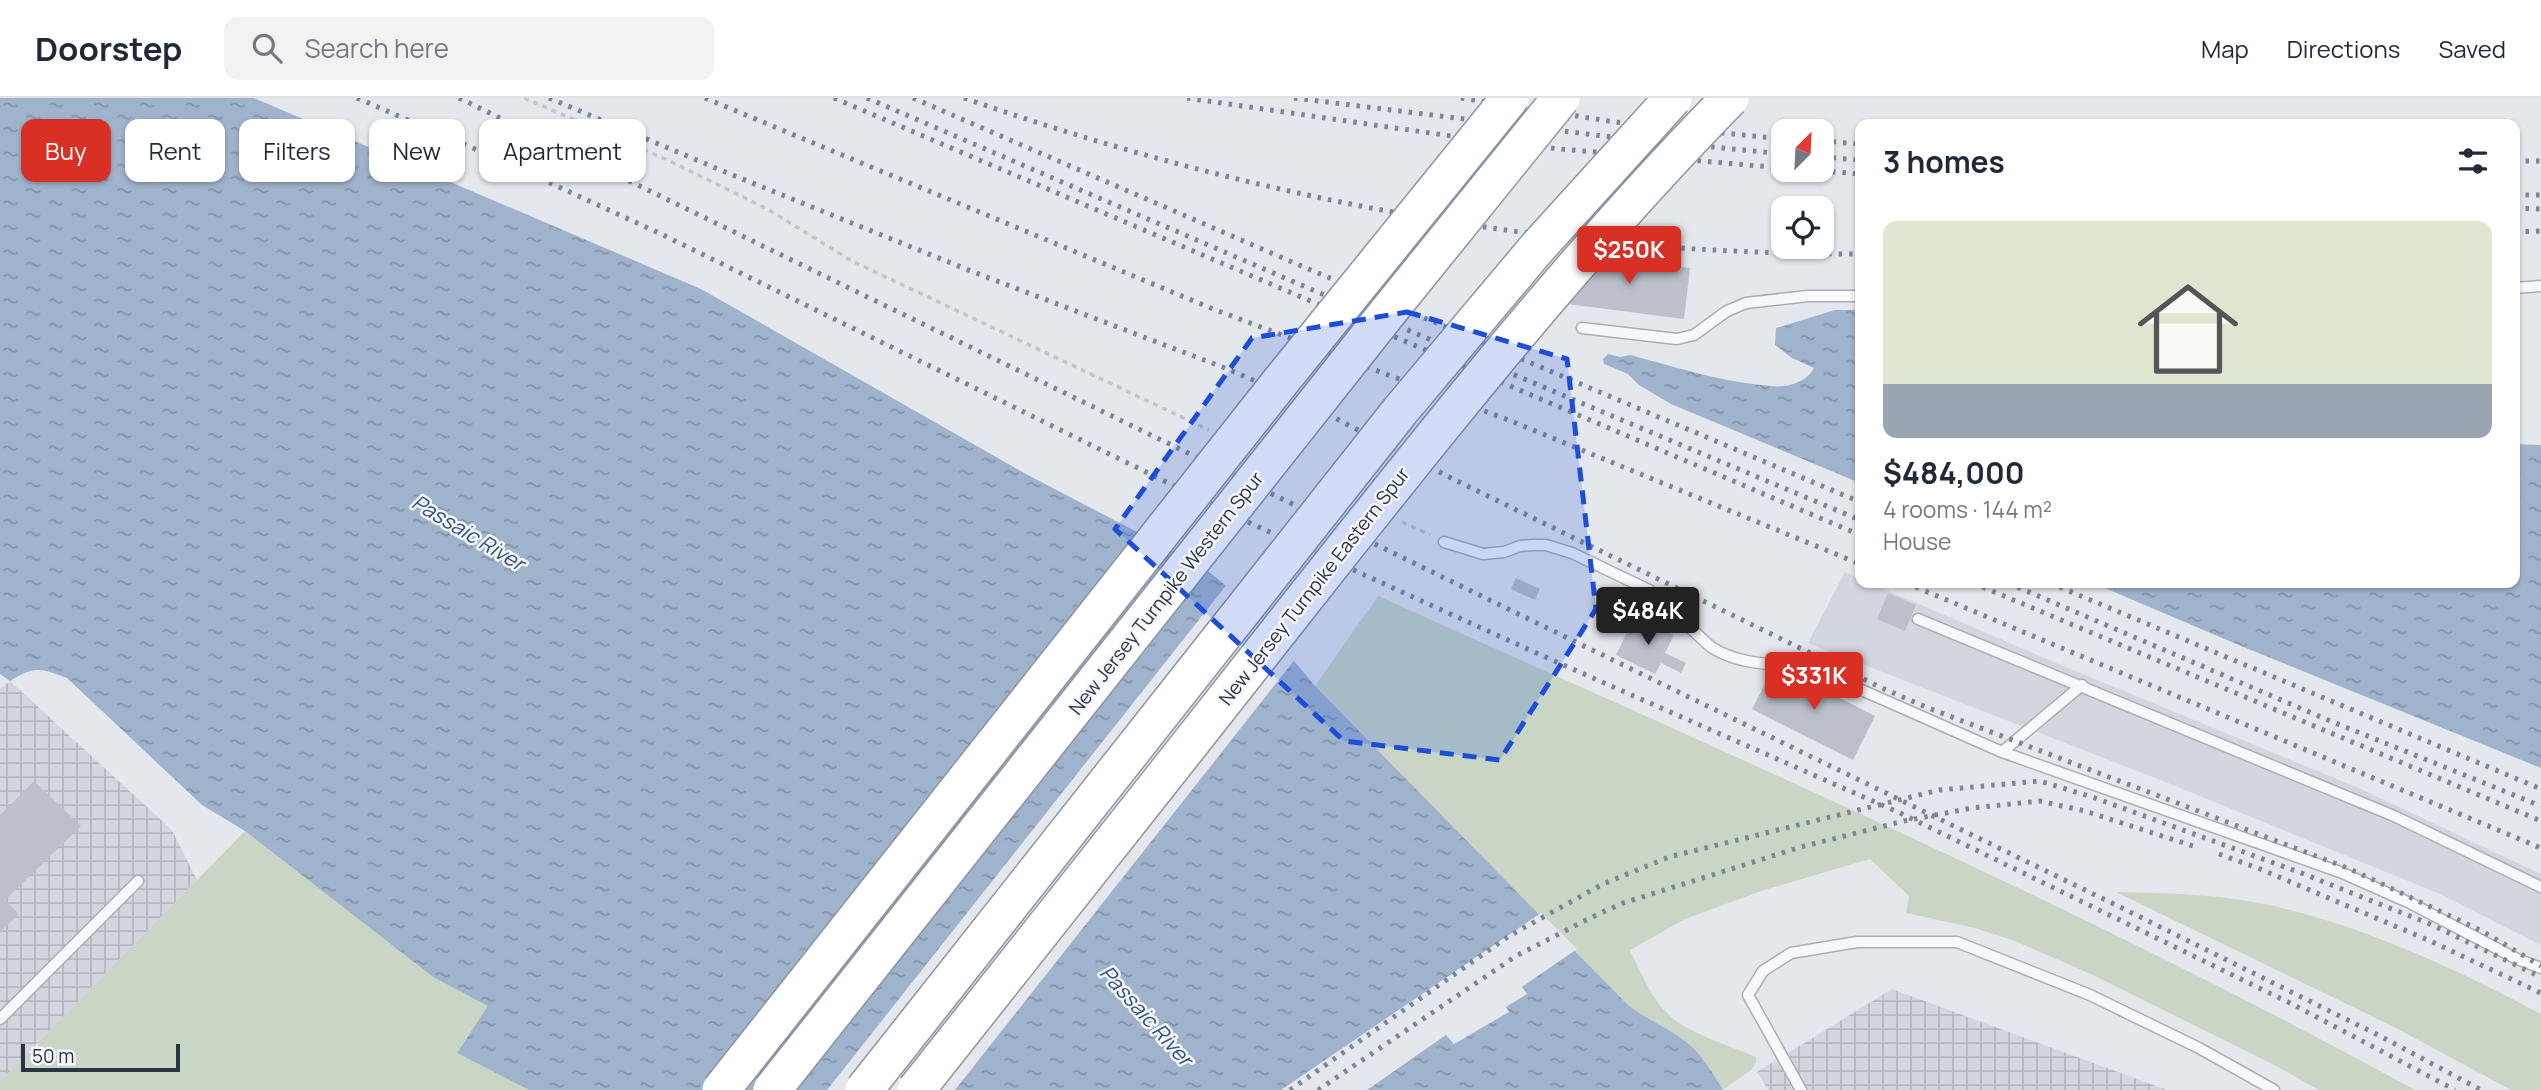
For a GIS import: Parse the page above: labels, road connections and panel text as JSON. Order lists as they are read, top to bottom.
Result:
{
  "streets": {
    "highway": ["New Jersey Turnpike Eastern Spur", "New Jersey Turnpike Western Spur"]
  },
  "water": ["Passaic River"],
  "scale_bar": "50 m",
  "north": "top right",
  "page": {
    "header": "Doorstep",
    "search": "Search here",
    "nav": ["Map", "Directions", "Saved"],
    "chip": [
      "Buy",
      "Rent",
      "Filters",
      "New",
      "Apartment"
    ],
    "heading": "3 homes",
    "list": [
      {
        "name": "$484,000",
        "note": "4 rooms · 144 m² · House"
      }
    ],
    "price": ["$250K", "$484K", "$331K"],
    "scale": "50 m"
  }
}
